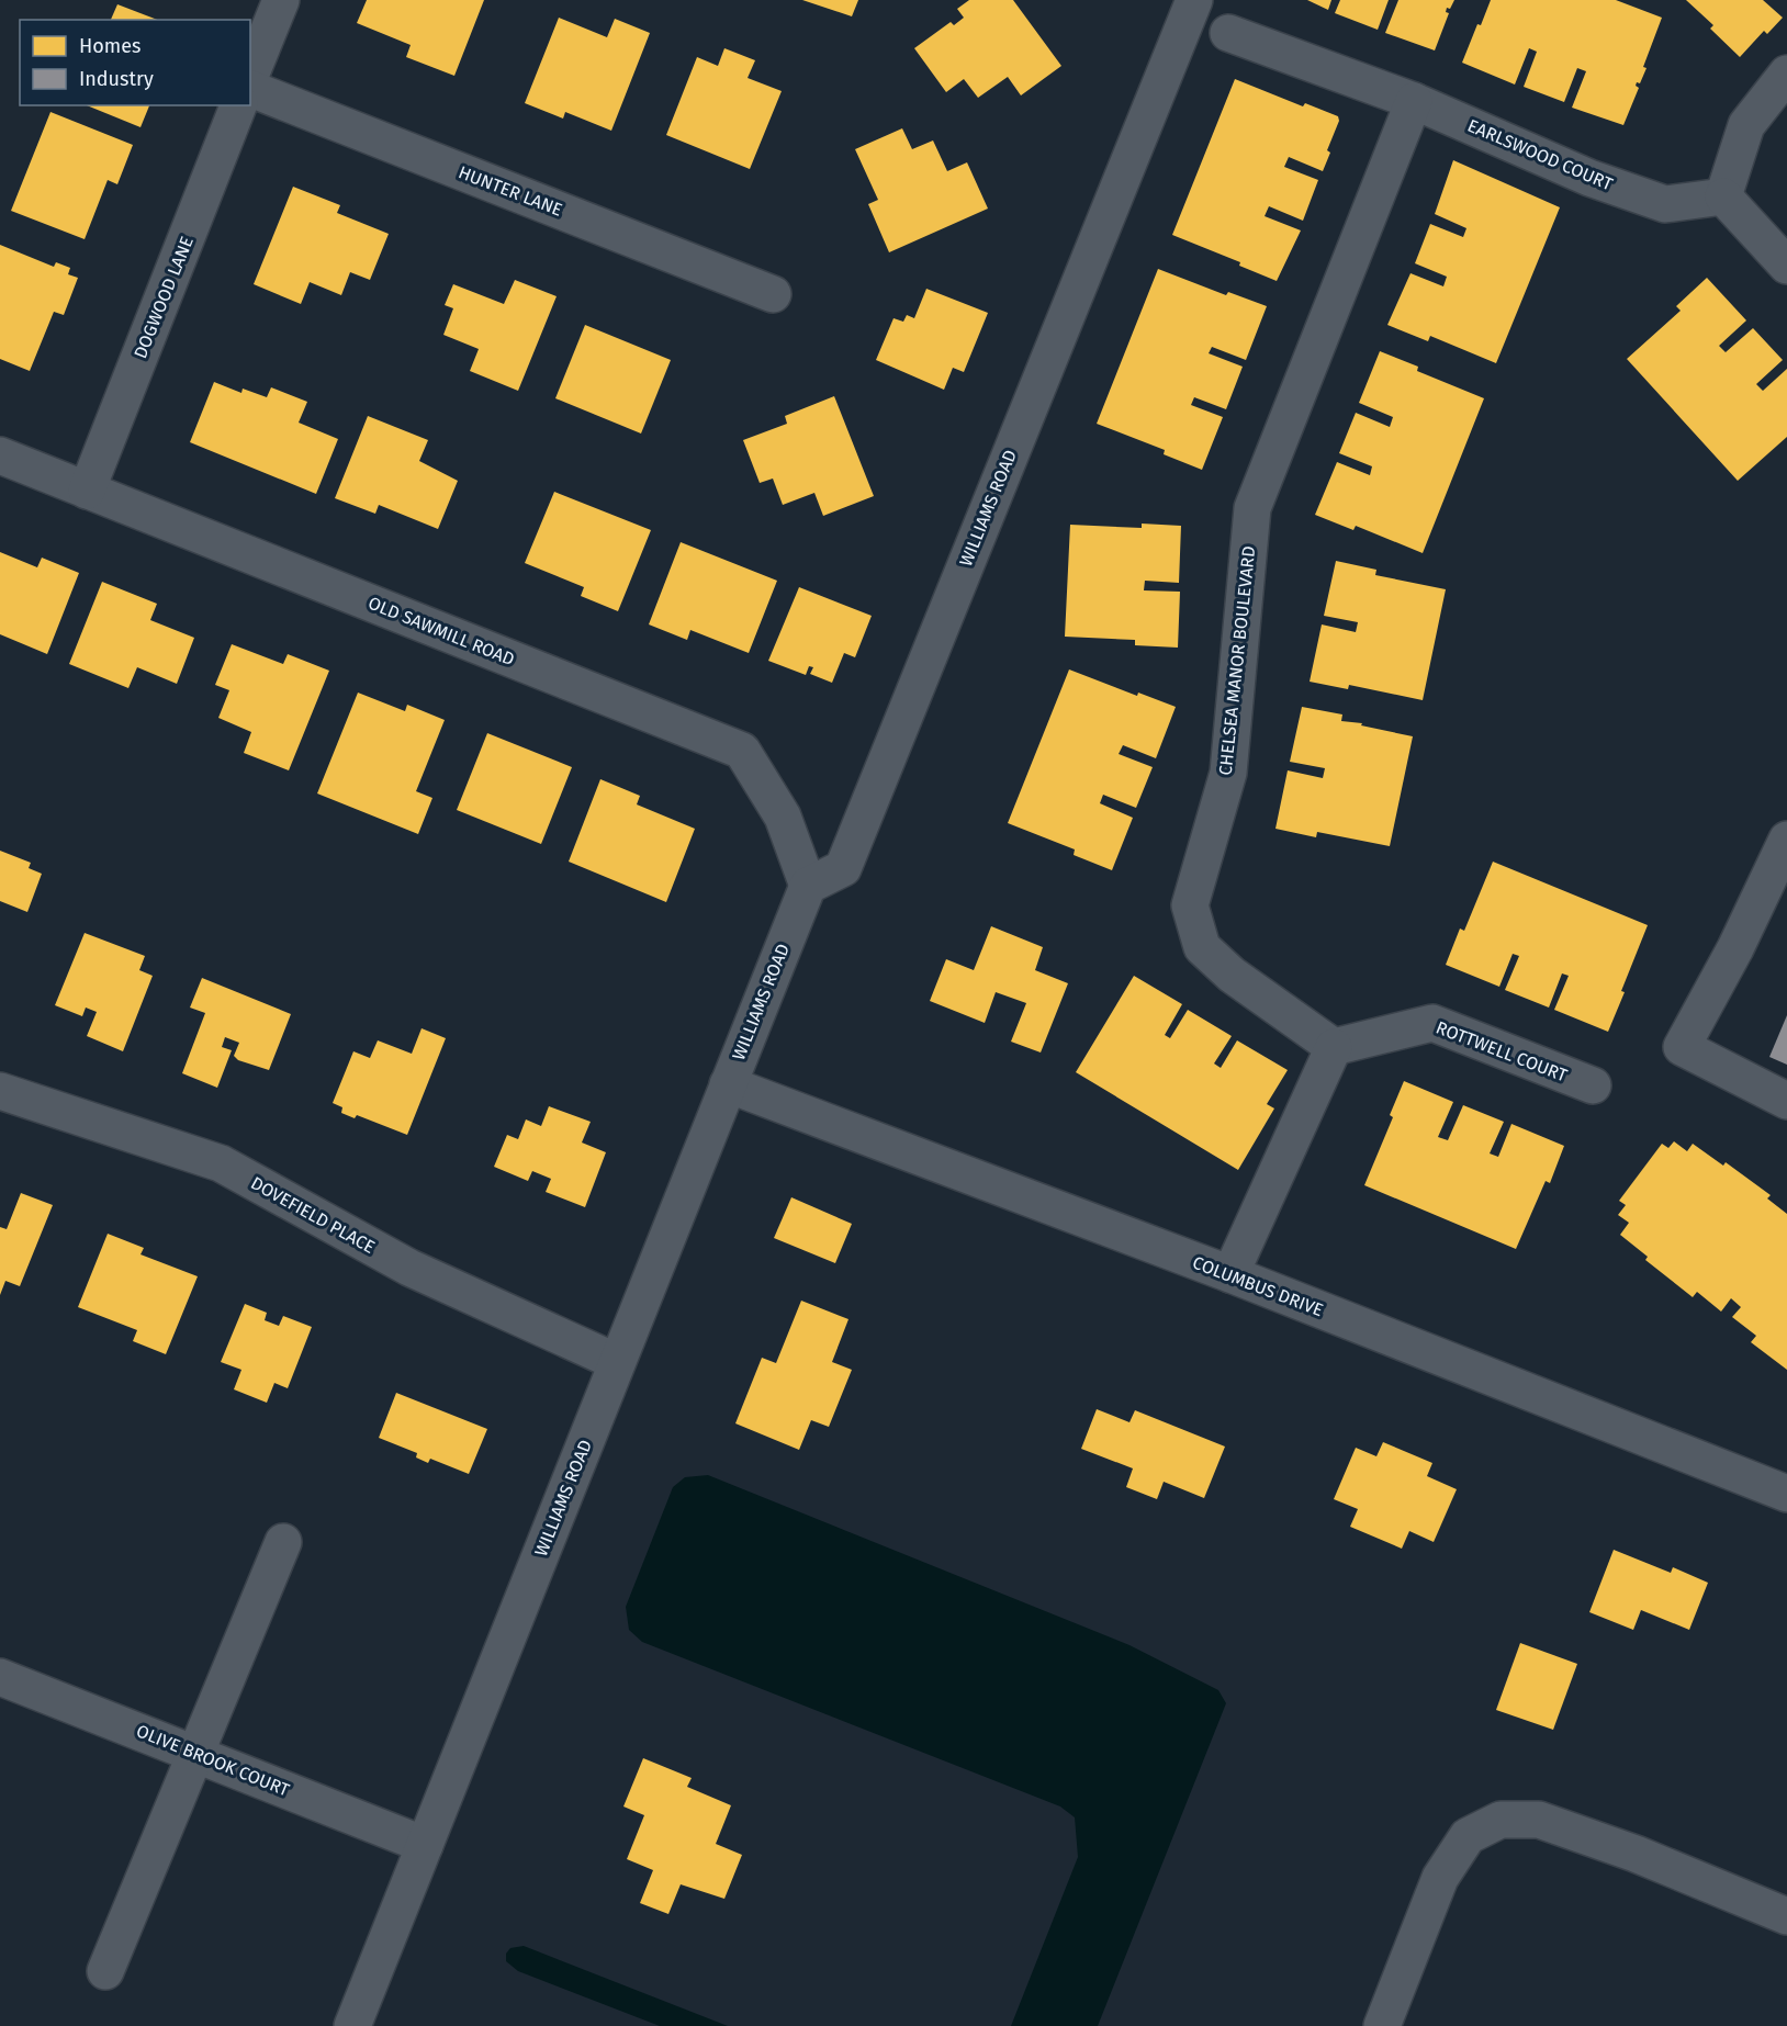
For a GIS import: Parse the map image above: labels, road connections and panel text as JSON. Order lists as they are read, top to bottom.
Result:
{
  "streets": {
    "street": [
      "EARLSWOOD COURT",
      "HUNTER LANE",
      "DOGWOOD LANE",
      "WILLIAMS ROAD",
      "OLD SAWMILL ROAD",
      "CHELSEA MANOR BOULEVARD",
      "ROTTWELL COURT",
      "DOVEFIELD PLACE",
      "COLUMBUS DRIVE",
      "OLIVE BROOK COURT"
    ]
  },
  "crossings": [
    ["EARLSWOOD COURT", "CHELSEA MANOR BOULEVARD"],
    ["DOGWOOD LANE", "OLD SAWMILL ROAD"],
    ["WILLIAMS ROAD", "OLD SAWMILL ROAD"],
    ["WILLIAMS ROAD", "DOVEFIELD PLACE"],
    ["WILLIAMS ROAD", "COLUMBUS DRIVE"],
    ["WILLIAMS ROAD", "OLIVE BROOK COURT"],
    ["CHELSEA MANOR BOULEVARD", "ROTTWELL COURT"]
  ],
  "legend": ["Homes", "Industry"]
}
